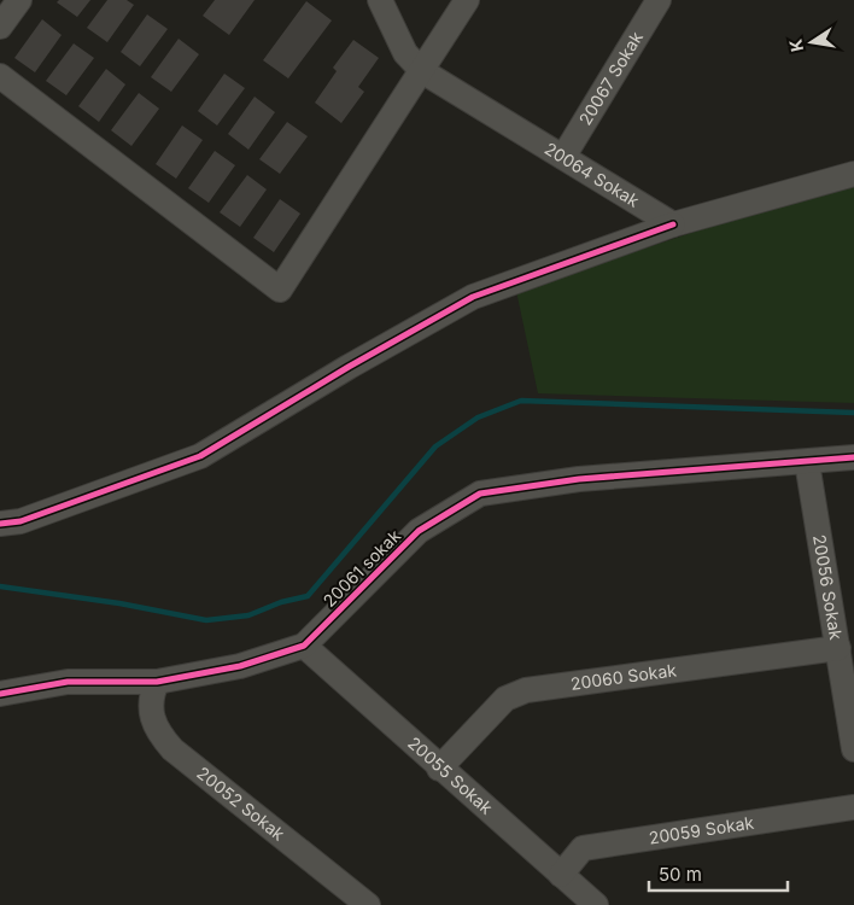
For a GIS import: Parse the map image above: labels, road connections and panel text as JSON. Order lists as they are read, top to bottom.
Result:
{
  "streets": {
    "street": [
      "20067 Sokak",
      "20064 Sokak",
      "20061 sokak",
      "20056 Sokak",
      "20060 Sokak",
      "20055 Sokak",
      "20052 Sokak",
      "20059 Sokak"
    ]
  },
  "crossings": [
    ["20067 Sokak", "20064 Sokak"],
    ["20061 sokak", "20056 Sokak"],
    ["20061 sokak", "20055 Sokak"],
    ["20061 sokak", "20052 Sokak"],
    ["20056 Sokak", "20060 Sokak"],
    ["20060 Sokak", "20055 Sokak"],
    ["20055 Sokak", "20059 Sokak"]
  ],
  "scale_bar": "50 m",
  "north": "left"
}
